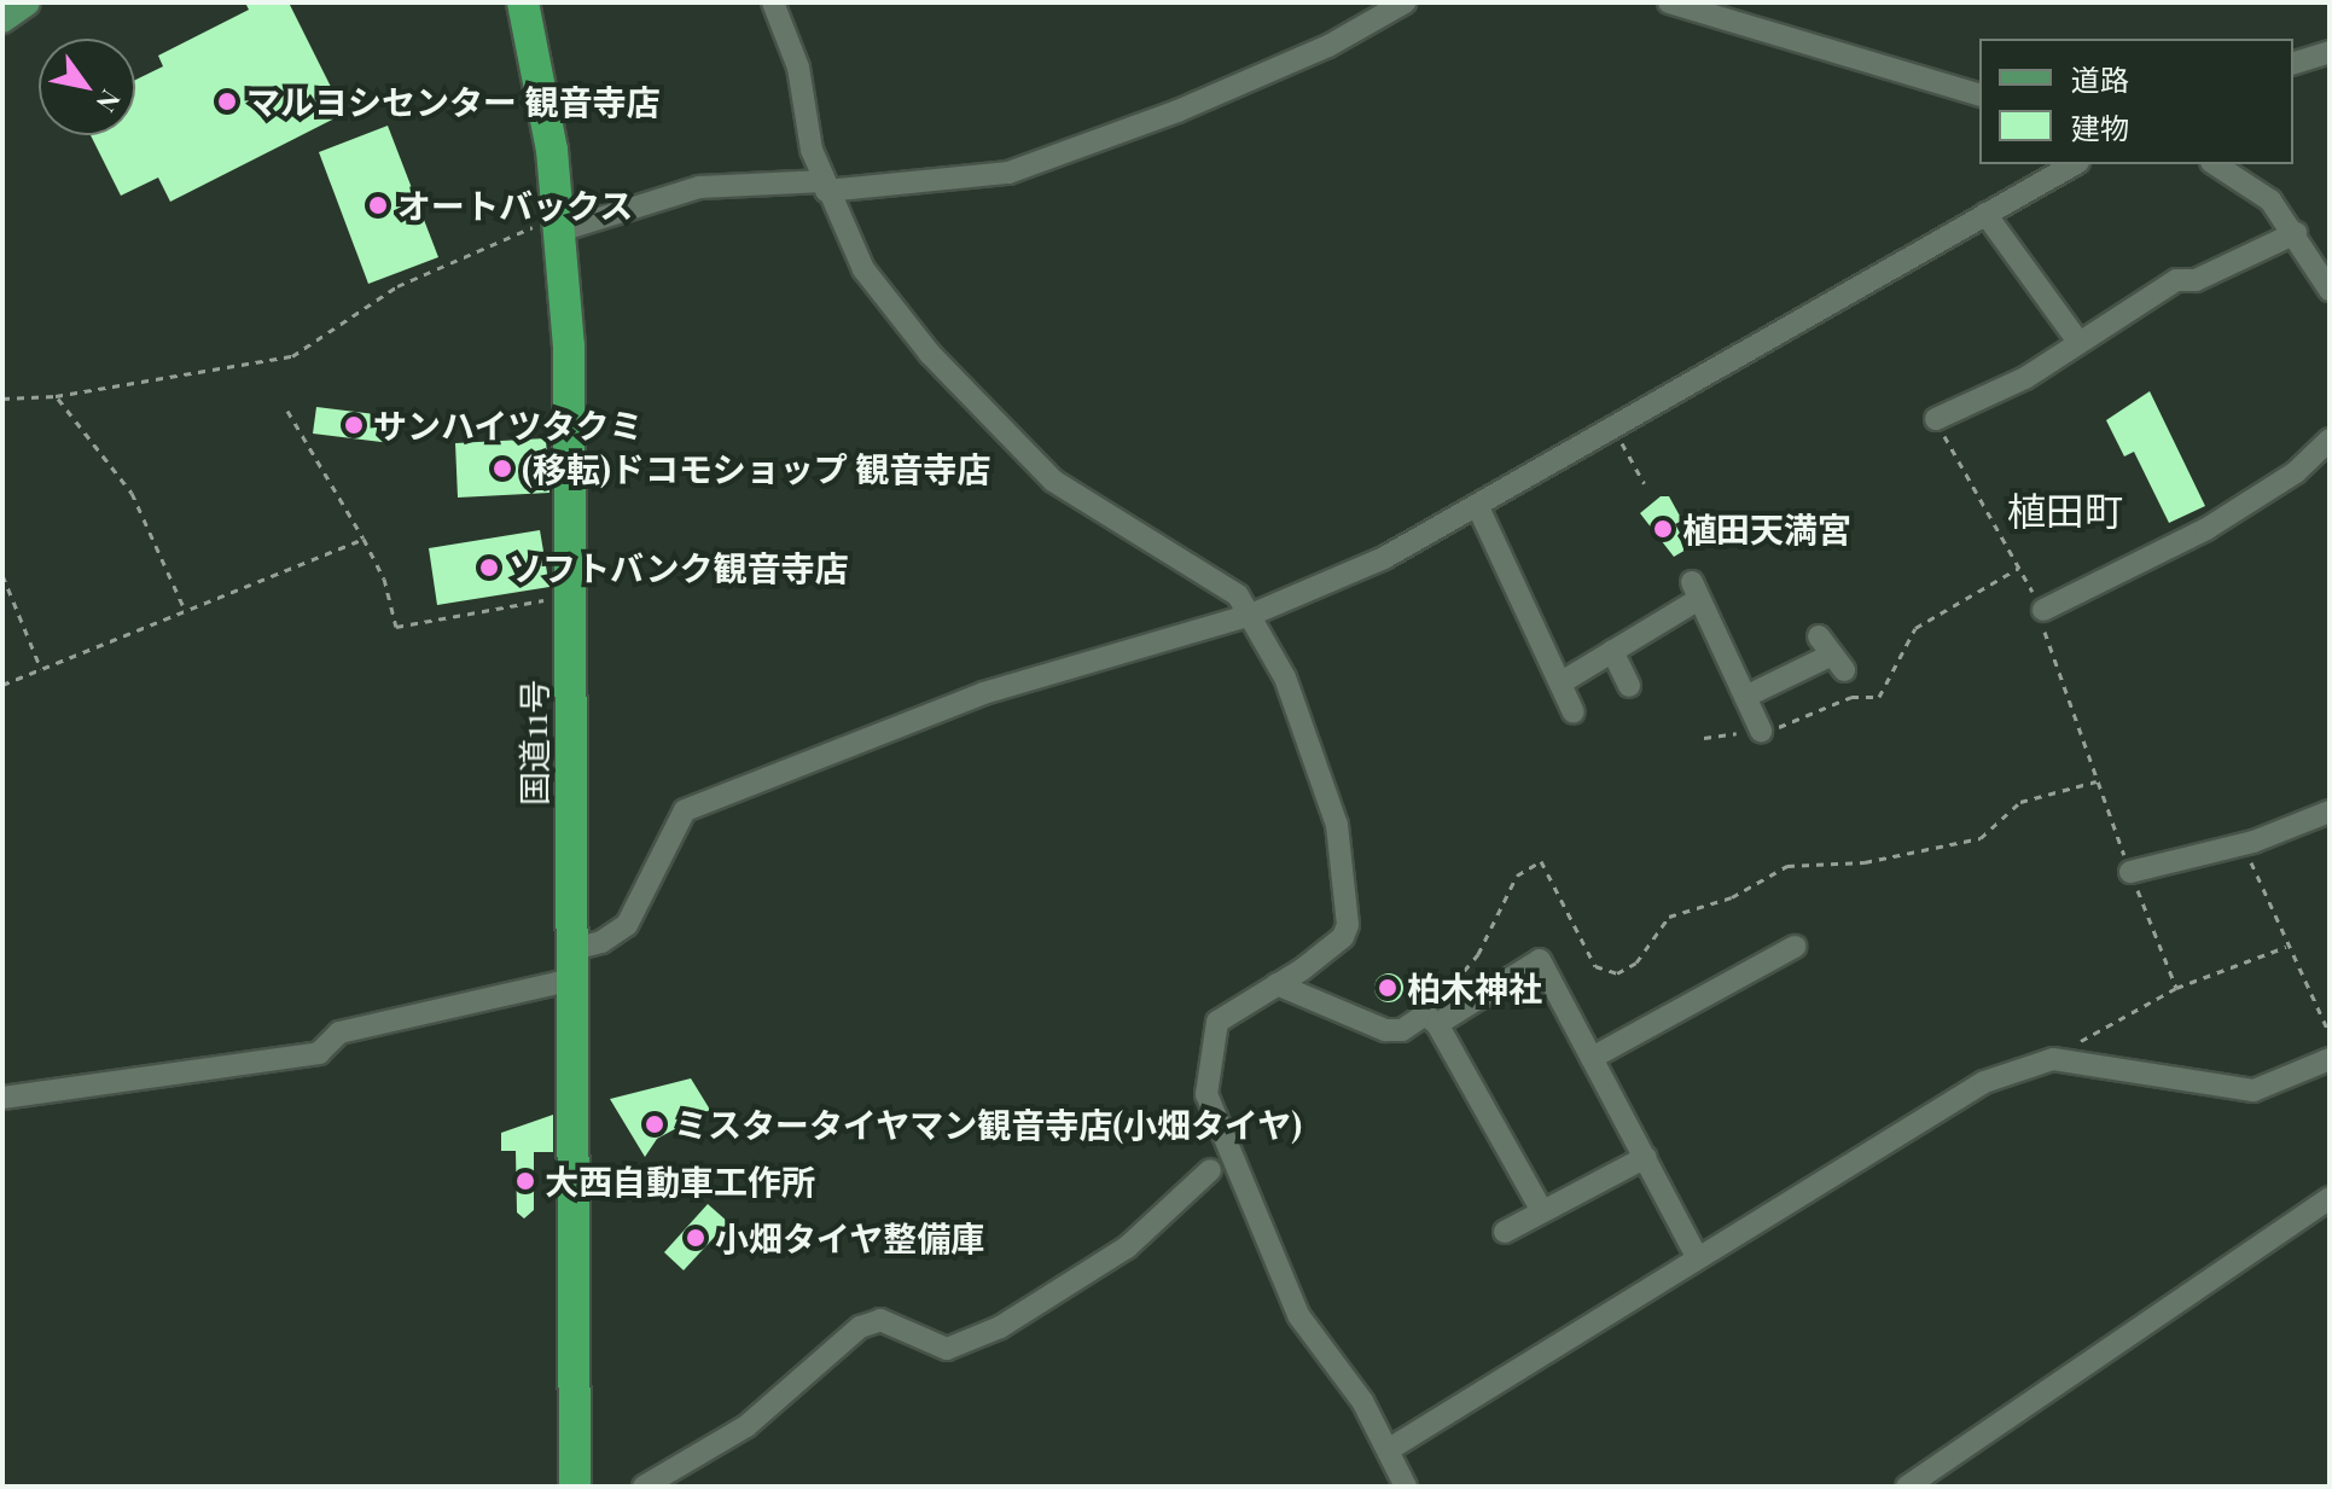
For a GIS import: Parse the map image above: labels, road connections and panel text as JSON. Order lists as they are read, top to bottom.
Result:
{
  "streets": {
    "highway": ["国道11号"]
  },
  "districts": ["植田町"],
  "places": [
    "マルヨシセンター 観音寺店",
    "オートバックス",
    "サンハイツタクミ",
    "(移転)ドコモショップ 観音寺店",
    "植田天満宮",
    "ソフトバンク観音寺店",
    "柏木神社",
    "ミスタータイヤマン観音寺店(小畑タイヤ)",
    "大西自動車工作所",
    "小畑タイヤ整備庫"
  ],
  "legend": ["道路", "建物"],
  "north": "bottom right"
}
